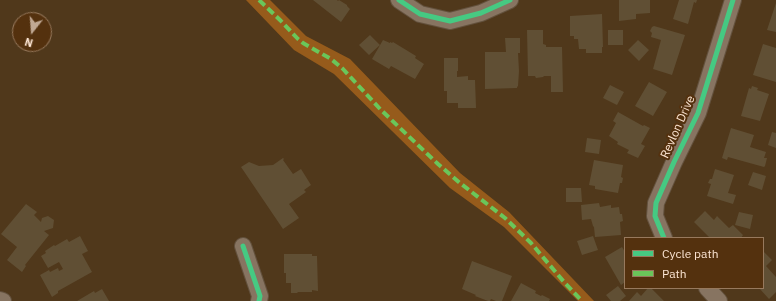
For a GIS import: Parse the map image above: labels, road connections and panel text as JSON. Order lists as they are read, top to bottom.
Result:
{
  "streets": {
    "street": ["Revlon Drive"]
  },
  "legend": ["Cycle path", "Path"],
  "north": "bottom"
}
